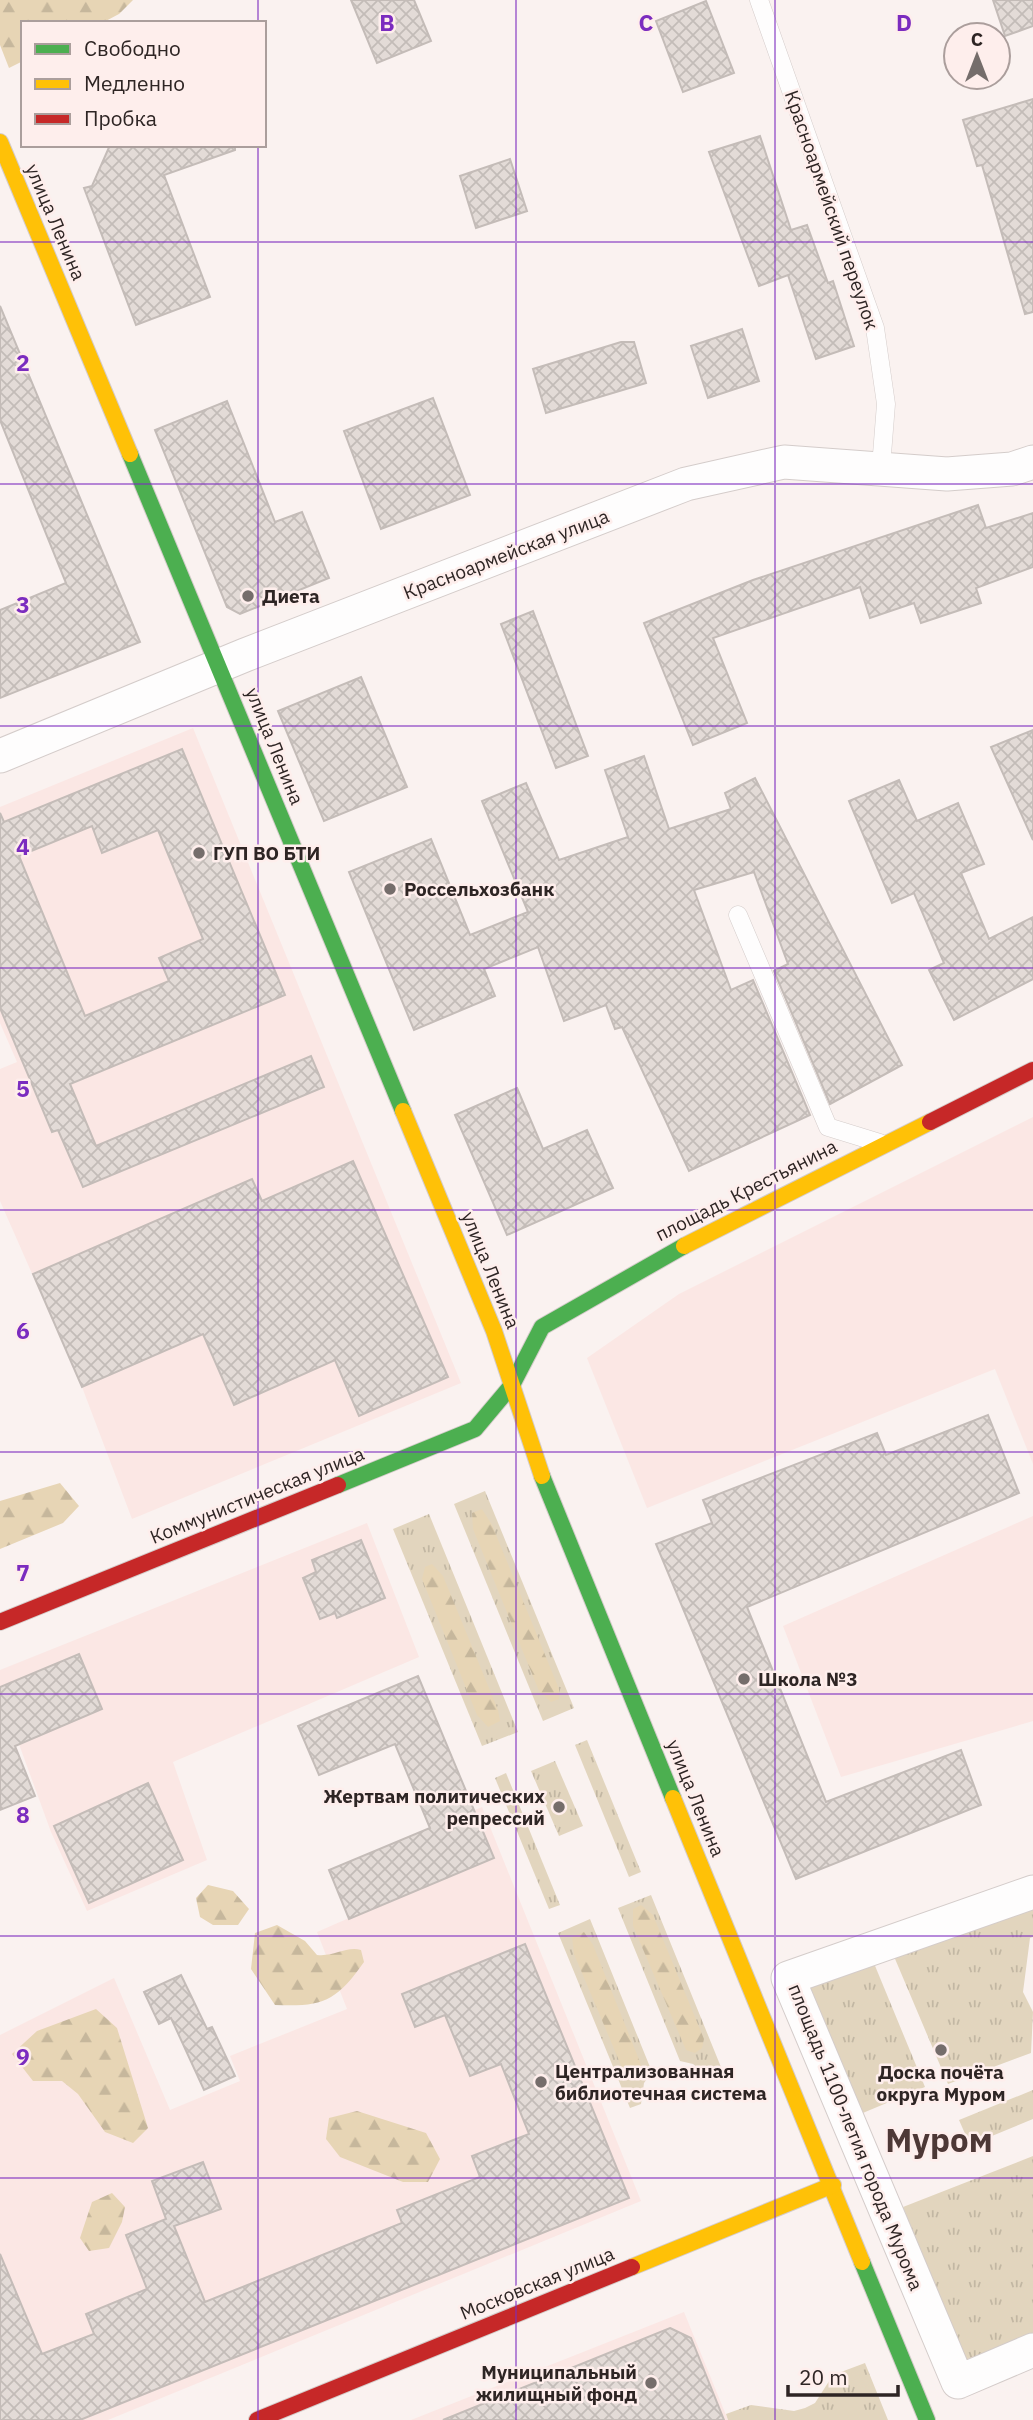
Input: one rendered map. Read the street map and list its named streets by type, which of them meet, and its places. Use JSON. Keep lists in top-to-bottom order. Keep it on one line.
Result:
{"streets":{"street":["улица Ленина","Красноармейская улица","площадь Крестьянина","Коммунистическая улица","площадь 1100-летия города Мурома","Московская улица"],"lane":["Красноармейский переулок"]},"crossings":[["Красноармейский переулок","Красноармейская улица"],["улица Ленина","Красноармейская улица"],["улица Ленина","площадь Крестьянина"],["улица Ленина","Коммунистическая улица"],["улица Ленина","Московская улица"],["площадь Крестьянина","Коммунистическая улица"]],"districts":["Муром"],"places":["Диета","ГУП ВО БТИ","Россельхозбанк","Школа №3","Жертвам политических репрессий","Доска почёта округа Муром","Централизованная библиотечная система","Муниципальный жилищный фонд"],"legend":["Свободно","Медленно","Пробка"],"scale_bar":"20 m","north":"top","grid":{"columns":["B","C","D"],"rows":["2","3","4","5","6","7","8","9"]}}
